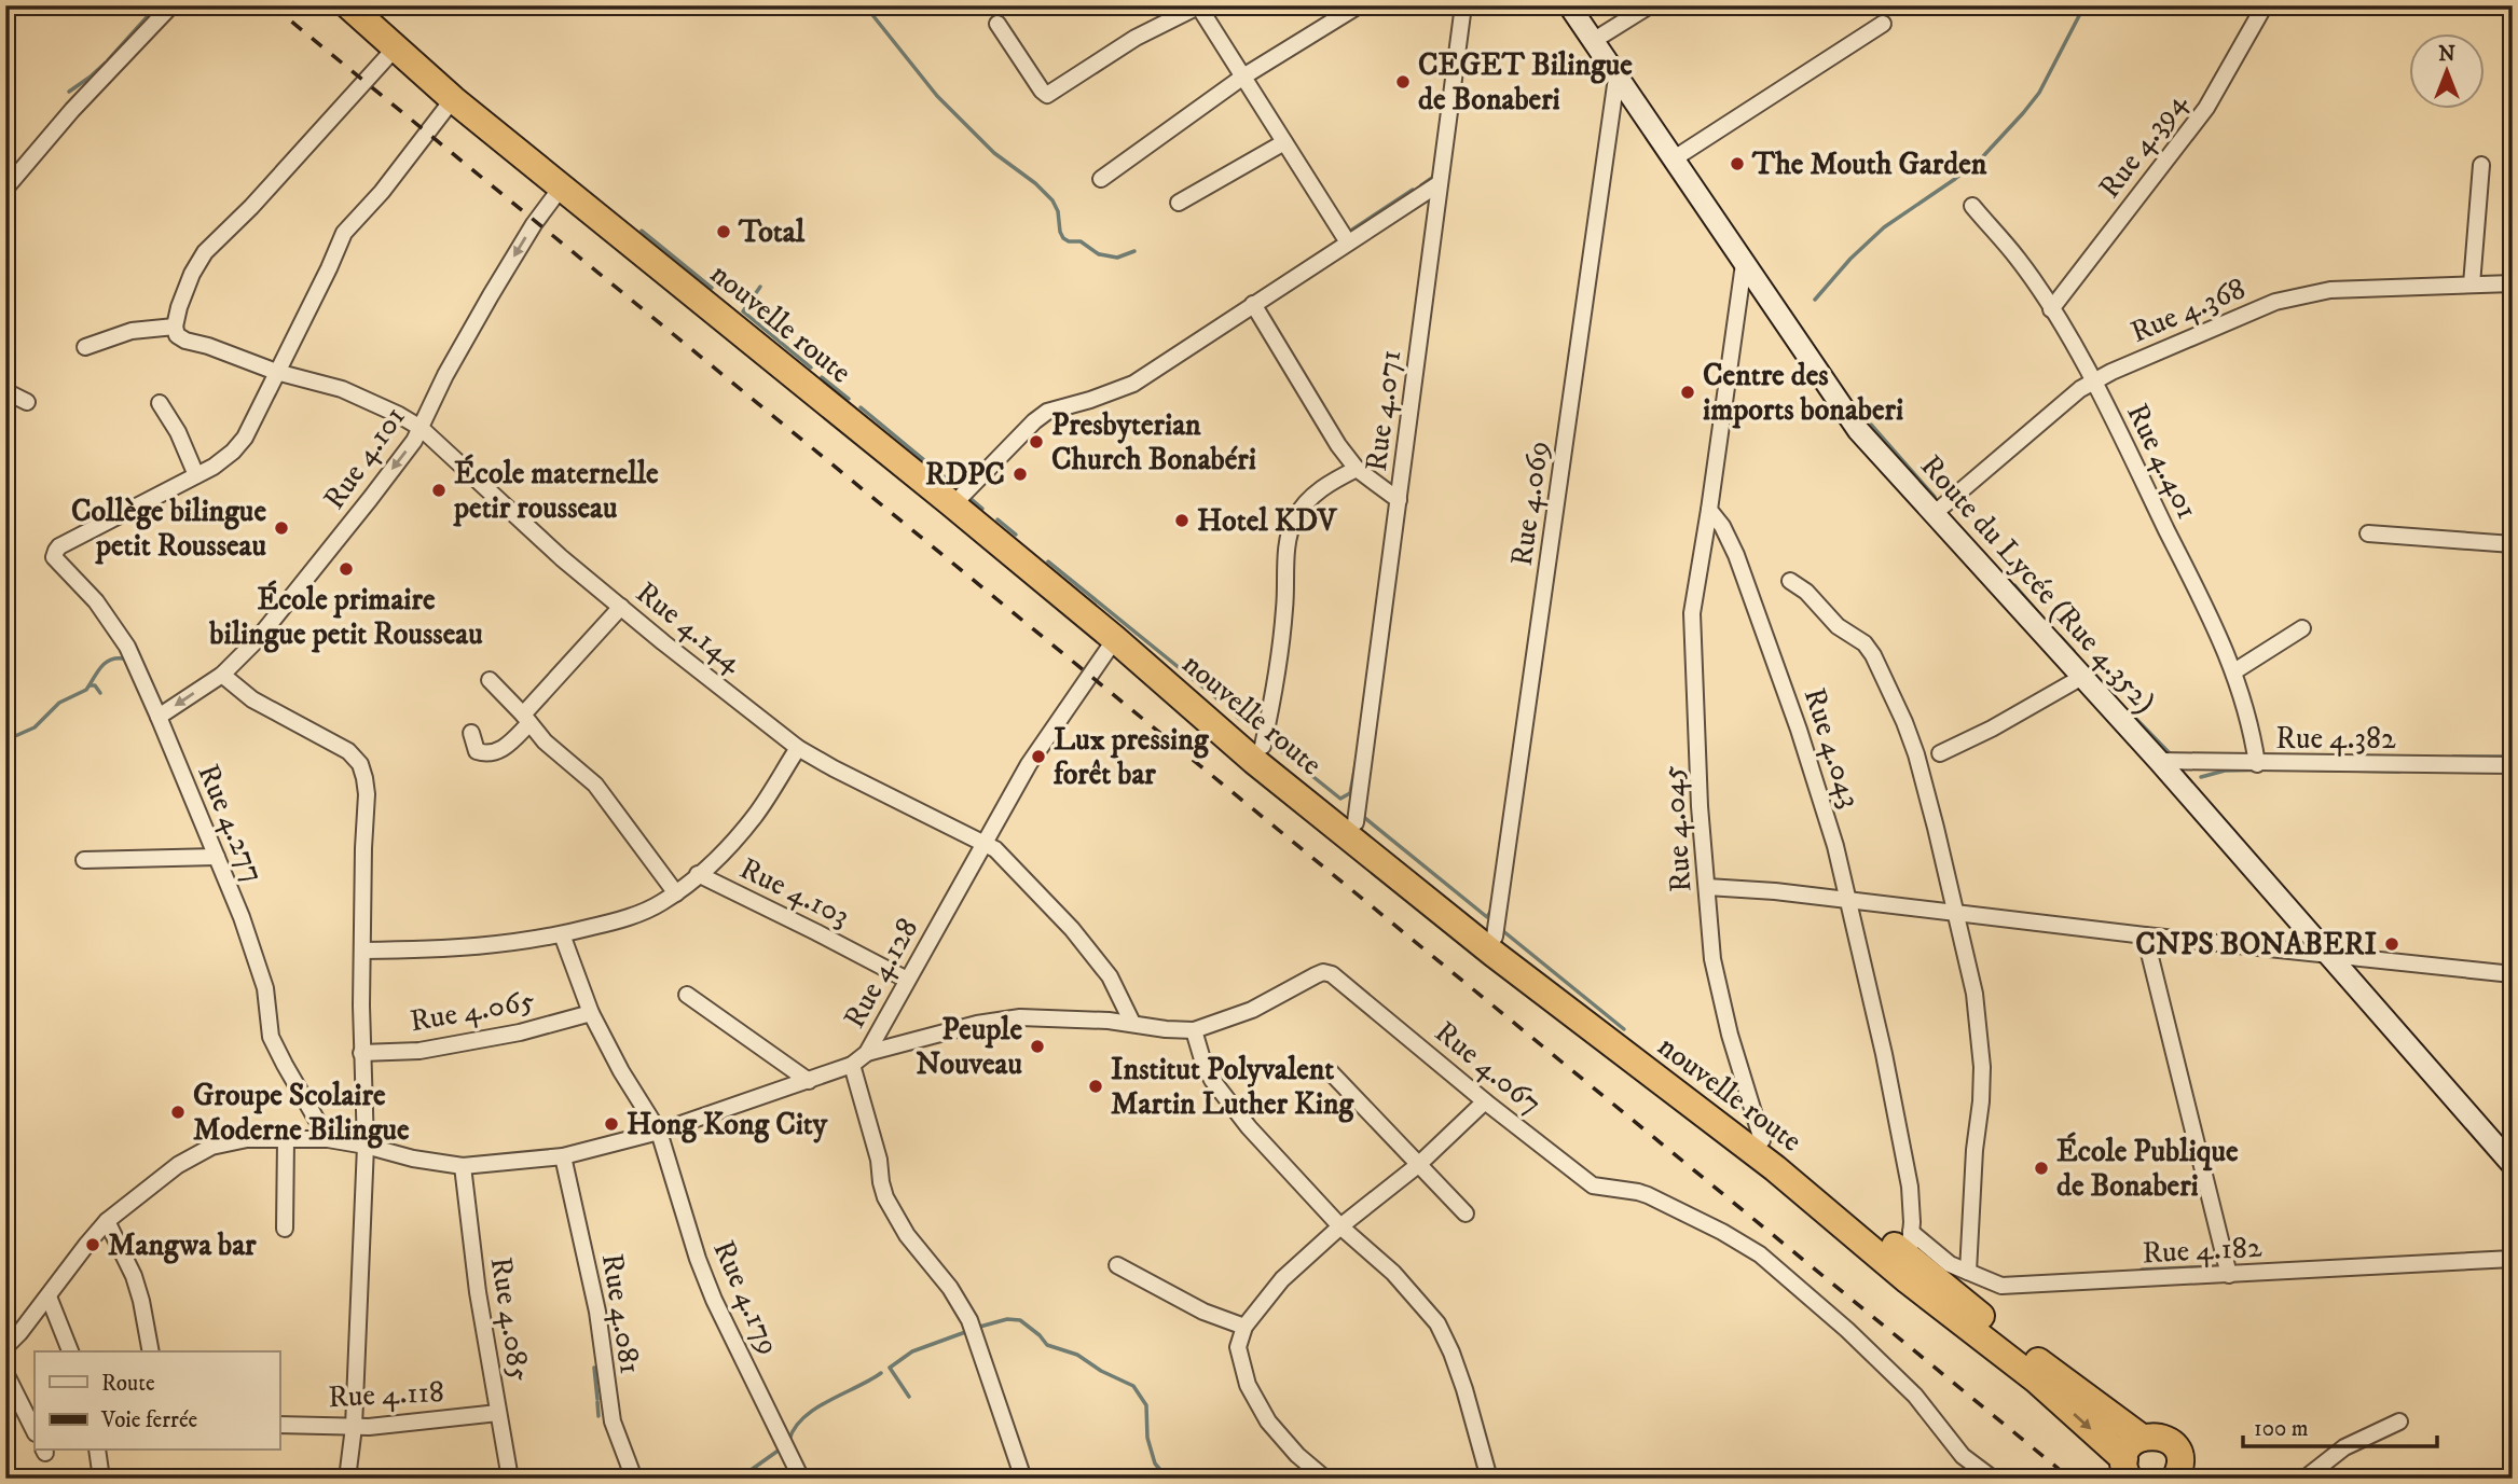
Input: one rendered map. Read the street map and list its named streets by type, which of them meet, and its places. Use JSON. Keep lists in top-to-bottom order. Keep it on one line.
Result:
{"streets":{"highway":["nouvelle route"],"main road":["Route du Lycée (Rue 4.352)"],"street":["Rue 4.394","Rue 4.368","Rue 4.071","Rue 4.101","Rue 4.401","Rue 4.069","Rue 4.144","Rue 4.382","Rue 4.043","Rue 4.277","Rue 4.045","Rue 4.103","Rue 4.128","Rue 4.065","Rue 4.067","Rue 4.182","Rue 4.179","Rue 4.081","Rue 4.085","Rue 4.118"]},"crossings":[["Rue 4.394","Rue 4.401"],["Rue 4.368","Rue 4.401"],["Rue 4.368","Route du Lycée (Rue 4.352)"],["nouvelle route","Rue 4.071"],["nouvelle route","Rue 4.101"],["nouvelle route","Rue 4.069"],["nouvelle route","Rue 4.043"],["nouvelle route","Rue 4.045"],["nouvelle route","Rue 4.128"],["nouvelle route","Rue 4.182"],["Rue 4.101","Rue 4.144"],["Rue 4.101","Rue 4.277"],["Rue 4.401","Rue 4.382"],["Rue 4.069","Route du Lycée (Rue 4.352)"],["Route du Lycée (Rue 4.352)","Rue 4.382"],["Rue 4.144","Rue 4.128"],["Rue 4.144","Rue 4.067"],["Rue 4.043","Rue 4.045"],["Rue 4.043","Rue 4.182"],["Rue 4.277","Rue 4.128"],["Rue 4.103","Rue 4.128"],["Rue 4.128","Rue 4.067"],["Rue 4.128","Rue 4.179"],["Rue 4.128","Rue 4.081"],["Rue 4.128","Rue 4.085"],["Rue 4.065","Rue 4.179"],["Rue 4.085","Rue 4.118"]],"one_way":["Rue 4.101"],"places":["CEGET Bilingue de Bonaberi","The Mouth Garden","Total","Centre des imports bonaberi","Presbyterian Church Bonabéri","RDPC","École maternelle petir rousseau","Hotel KDV","Collège bilingue petit Rousseau","École primaire bilingue petit Rousseau","Lux pressing forêt bar","CNPS BONABERI","Peuple Nouveau","Institut Polyvalent Martin Luther King","Groupe Scolaire Moderne Bilingue","Hong Kong City","École Publique de Bonaberi","Mangwa bar"],"legend":["Route","Voie ferrée"],"scale_bar":"100 m","north":"top"}
